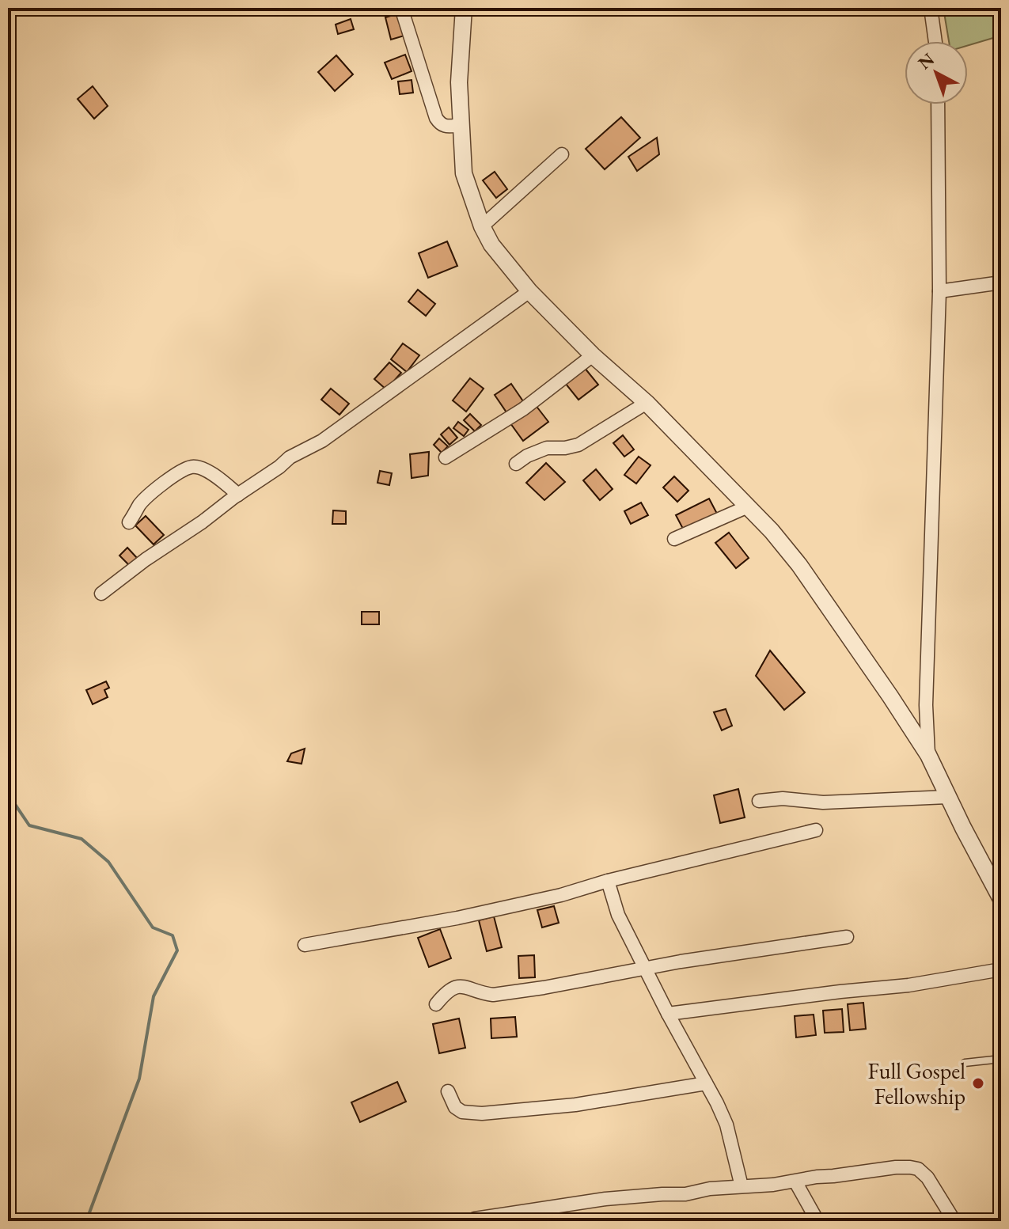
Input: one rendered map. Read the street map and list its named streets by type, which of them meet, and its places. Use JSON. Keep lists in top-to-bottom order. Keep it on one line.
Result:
{"places":["Full Gospel Fellowship"],"north":"top left"}
